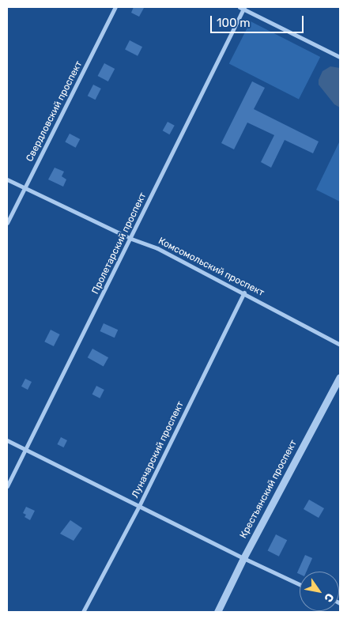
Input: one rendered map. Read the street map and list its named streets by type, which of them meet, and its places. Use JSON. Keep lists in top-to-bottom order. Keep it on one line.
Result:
{"streets":{"street":["Свердловский проспект","Пролетарский проспект","Комсомольский проспект","Луначарский проспект","Крестьянский проспект"]},"crossings":[["Свердловский проспект","Комсомольский проспект"],["Пролетарский проспект","Комсомольский проспект"],["Комсомольский проспект","Луначарский проспект"]],"scale_bar":"100 m","north":"bottom right"}
